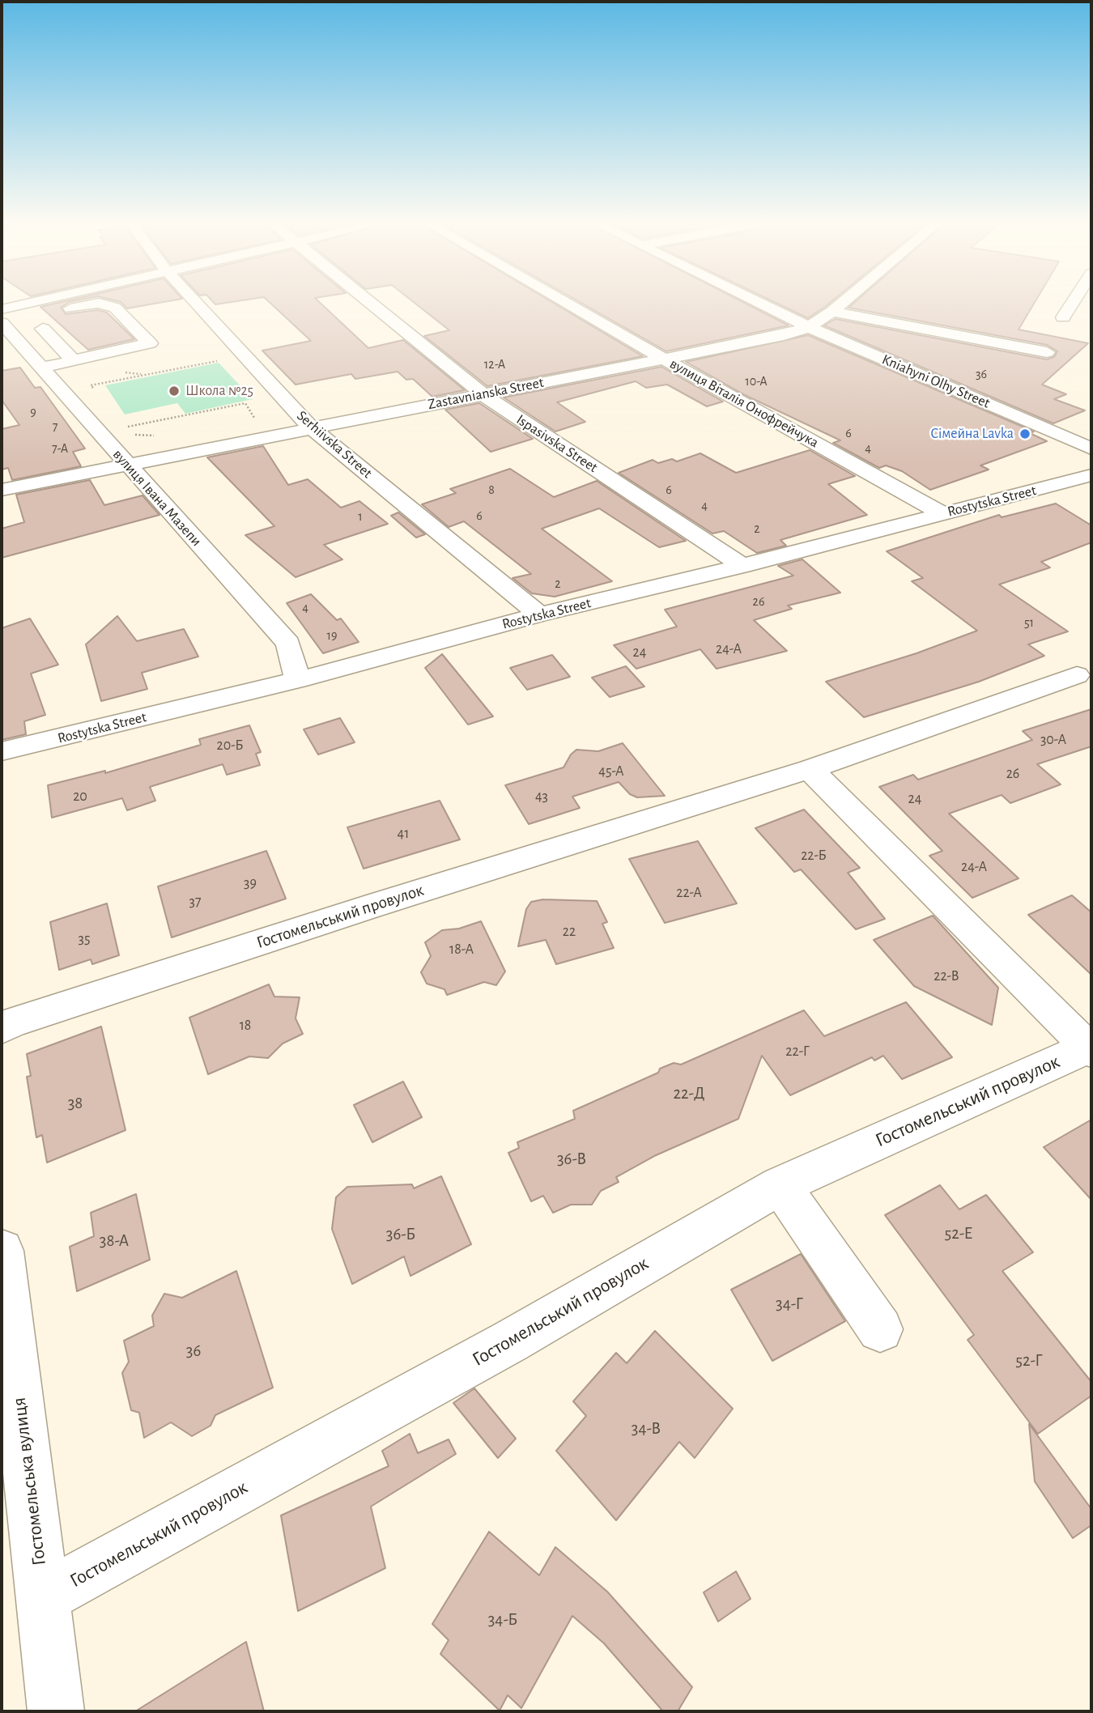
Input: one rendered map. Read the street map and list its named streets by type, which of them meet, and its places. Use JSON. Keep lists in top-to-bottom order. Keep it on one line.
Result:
{"streets":{"street":["Kniahyni Olhy Street","Zastavnianska Street","вулиця Віталія Онофрейчука","Ispasivska Street","Serhiivska Street","вулиця Івана Мазепи","Rostytska Street","Гостомельський провулок","Гостомельська вулиця"]},"crossings":[["Kniahyni Olhy Street","Zastavnianska Street"],["Zastavnianska Street","вулиця Віталія Онофрейчука"],["Zastavnianska Street","Ispasivska Street"],["Zastavnianska Street","Serhiivska Street"],["Zastavnianska Street","вулиця Івана Мазепи"],["вулиця Віталія Онофрейчука","Rostytska Street"],["Ispasivska Street","Rostytska Street"],["Serhiivska Street","Rostytska Street"],["вулиця Івана Мазепи","Rostytska Street"],["Гостомельський провулок","Гостомельська вулиця"]],"places":["Школа №25","Сімейна Lavka"],"house_numbers":["12-А","36","10-А","9","7","6","4","7-А","8","6","4","6","1","2","2","26","4","51","19","24-А","24","30-А","20-Б","45-А","26","20","43","24","41","22-Б","24-А","39","22-А","37","22","35","18-А","22-В","18","22-Г","22-Д","38","36-В","52-Е","36-Б","38-А","34-Г","36","52-Г","34-В","34-Б"]}
